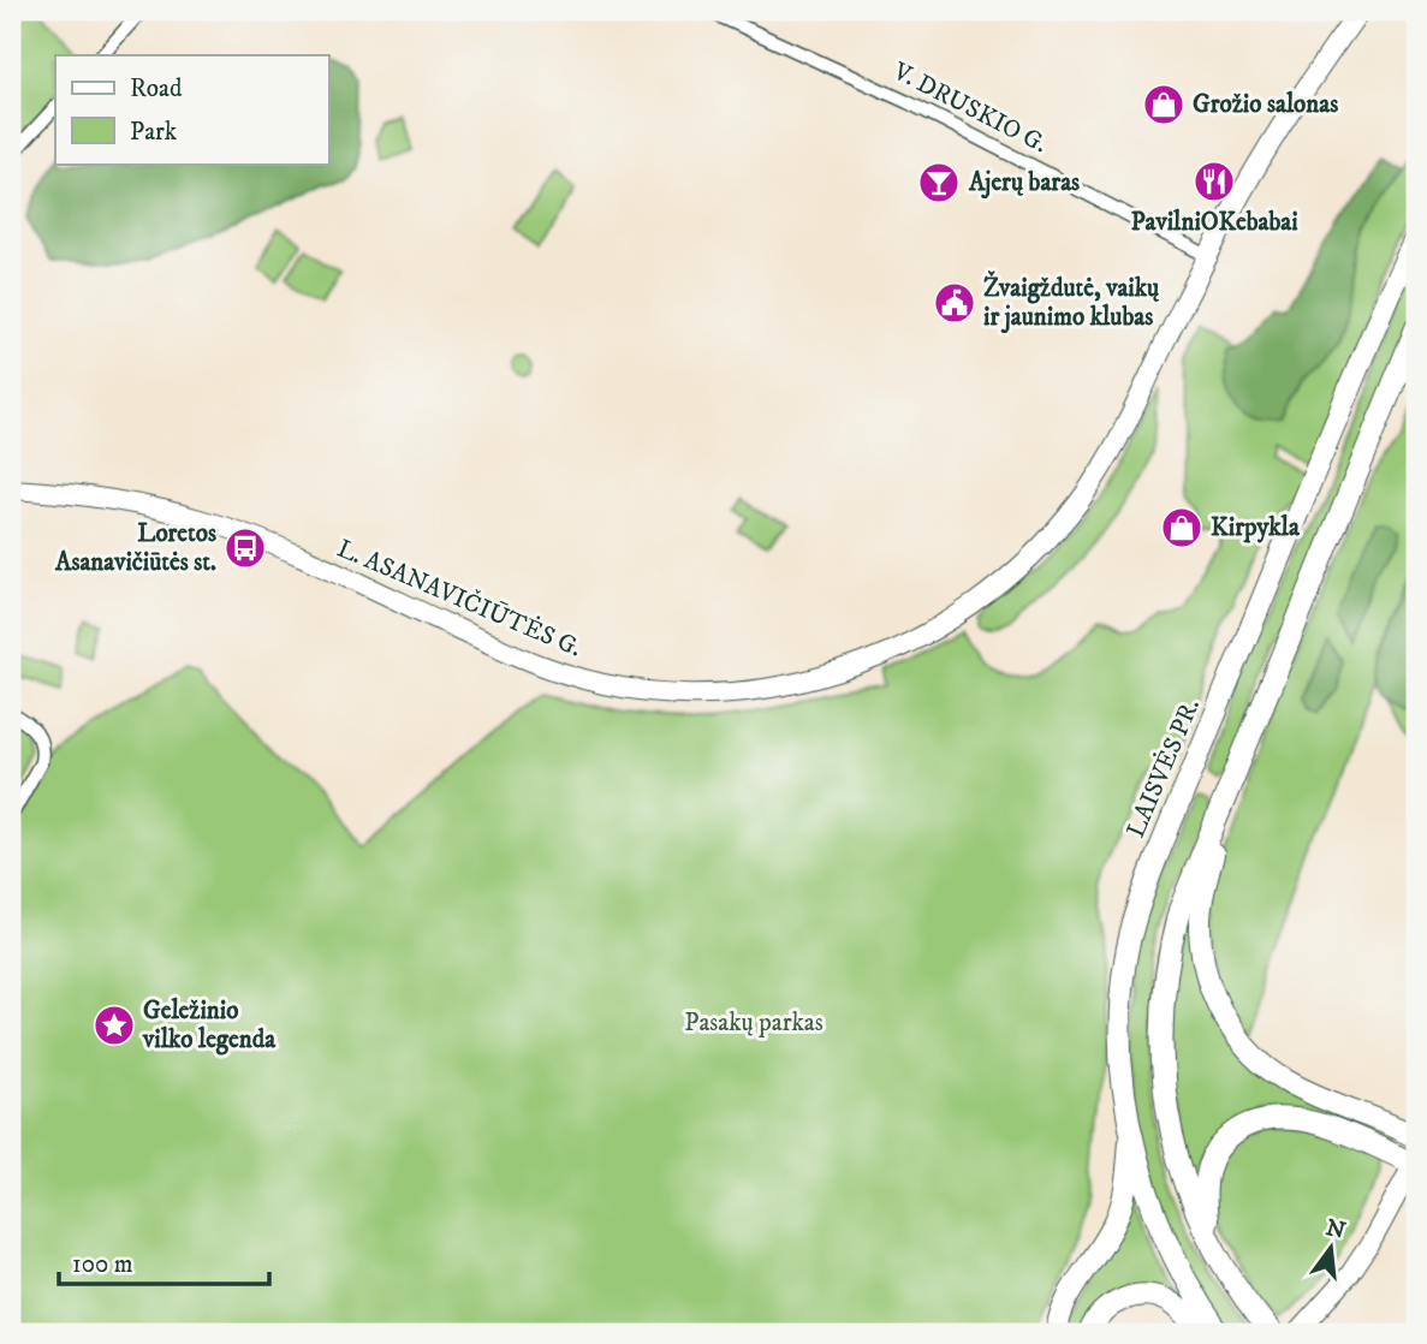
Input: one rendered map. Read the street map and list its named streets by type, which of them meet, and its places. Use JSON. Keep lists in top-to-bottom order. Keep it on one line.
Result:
{"streets":{"main road":["L. ASANAVIČIŪTĖS G.","LAISVĖS PR."],"street":["V. DRUSKIO G."]},"crossings":[["V. DRUSKIO G.","L. ASANAVIČIŪTĖS G."]],"parks":["Pasakų parkas"],"places":{"shop":["Grožio salonas","Kirpykla"],"restaurant":["PavilniOKebabai"],"bar":["Ajerų baras"],"public building":["Žvaigždutė, vaikų ir jaunimo klubas"],"bus stop":["Loretos Asanavičiūtės st."],"place":["Geležinio vilko legenda"]},"legend":["Road","Park"],"scale_bar":"100 m","north":"top"}
